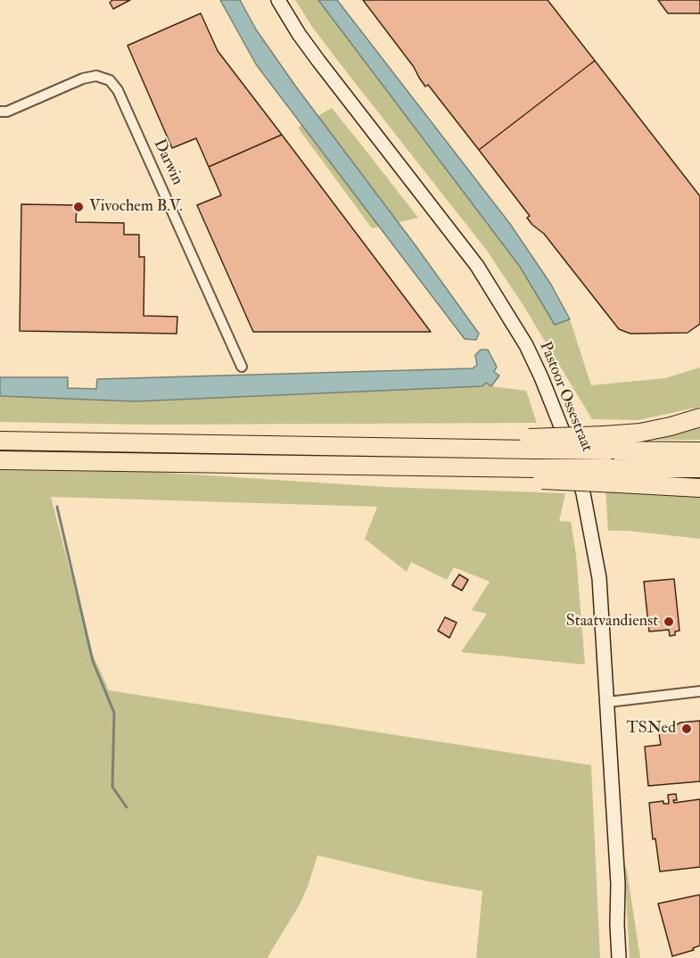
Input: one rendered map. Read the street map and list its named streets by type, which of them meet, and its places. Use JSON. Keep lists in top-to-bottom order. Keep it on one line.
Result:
{"streets":{"main road":["Pastoor Ossestraat"],"street":["Darwin"]},"places":["Vivochem B.V.","Staatvandienst","TSNed"]}
